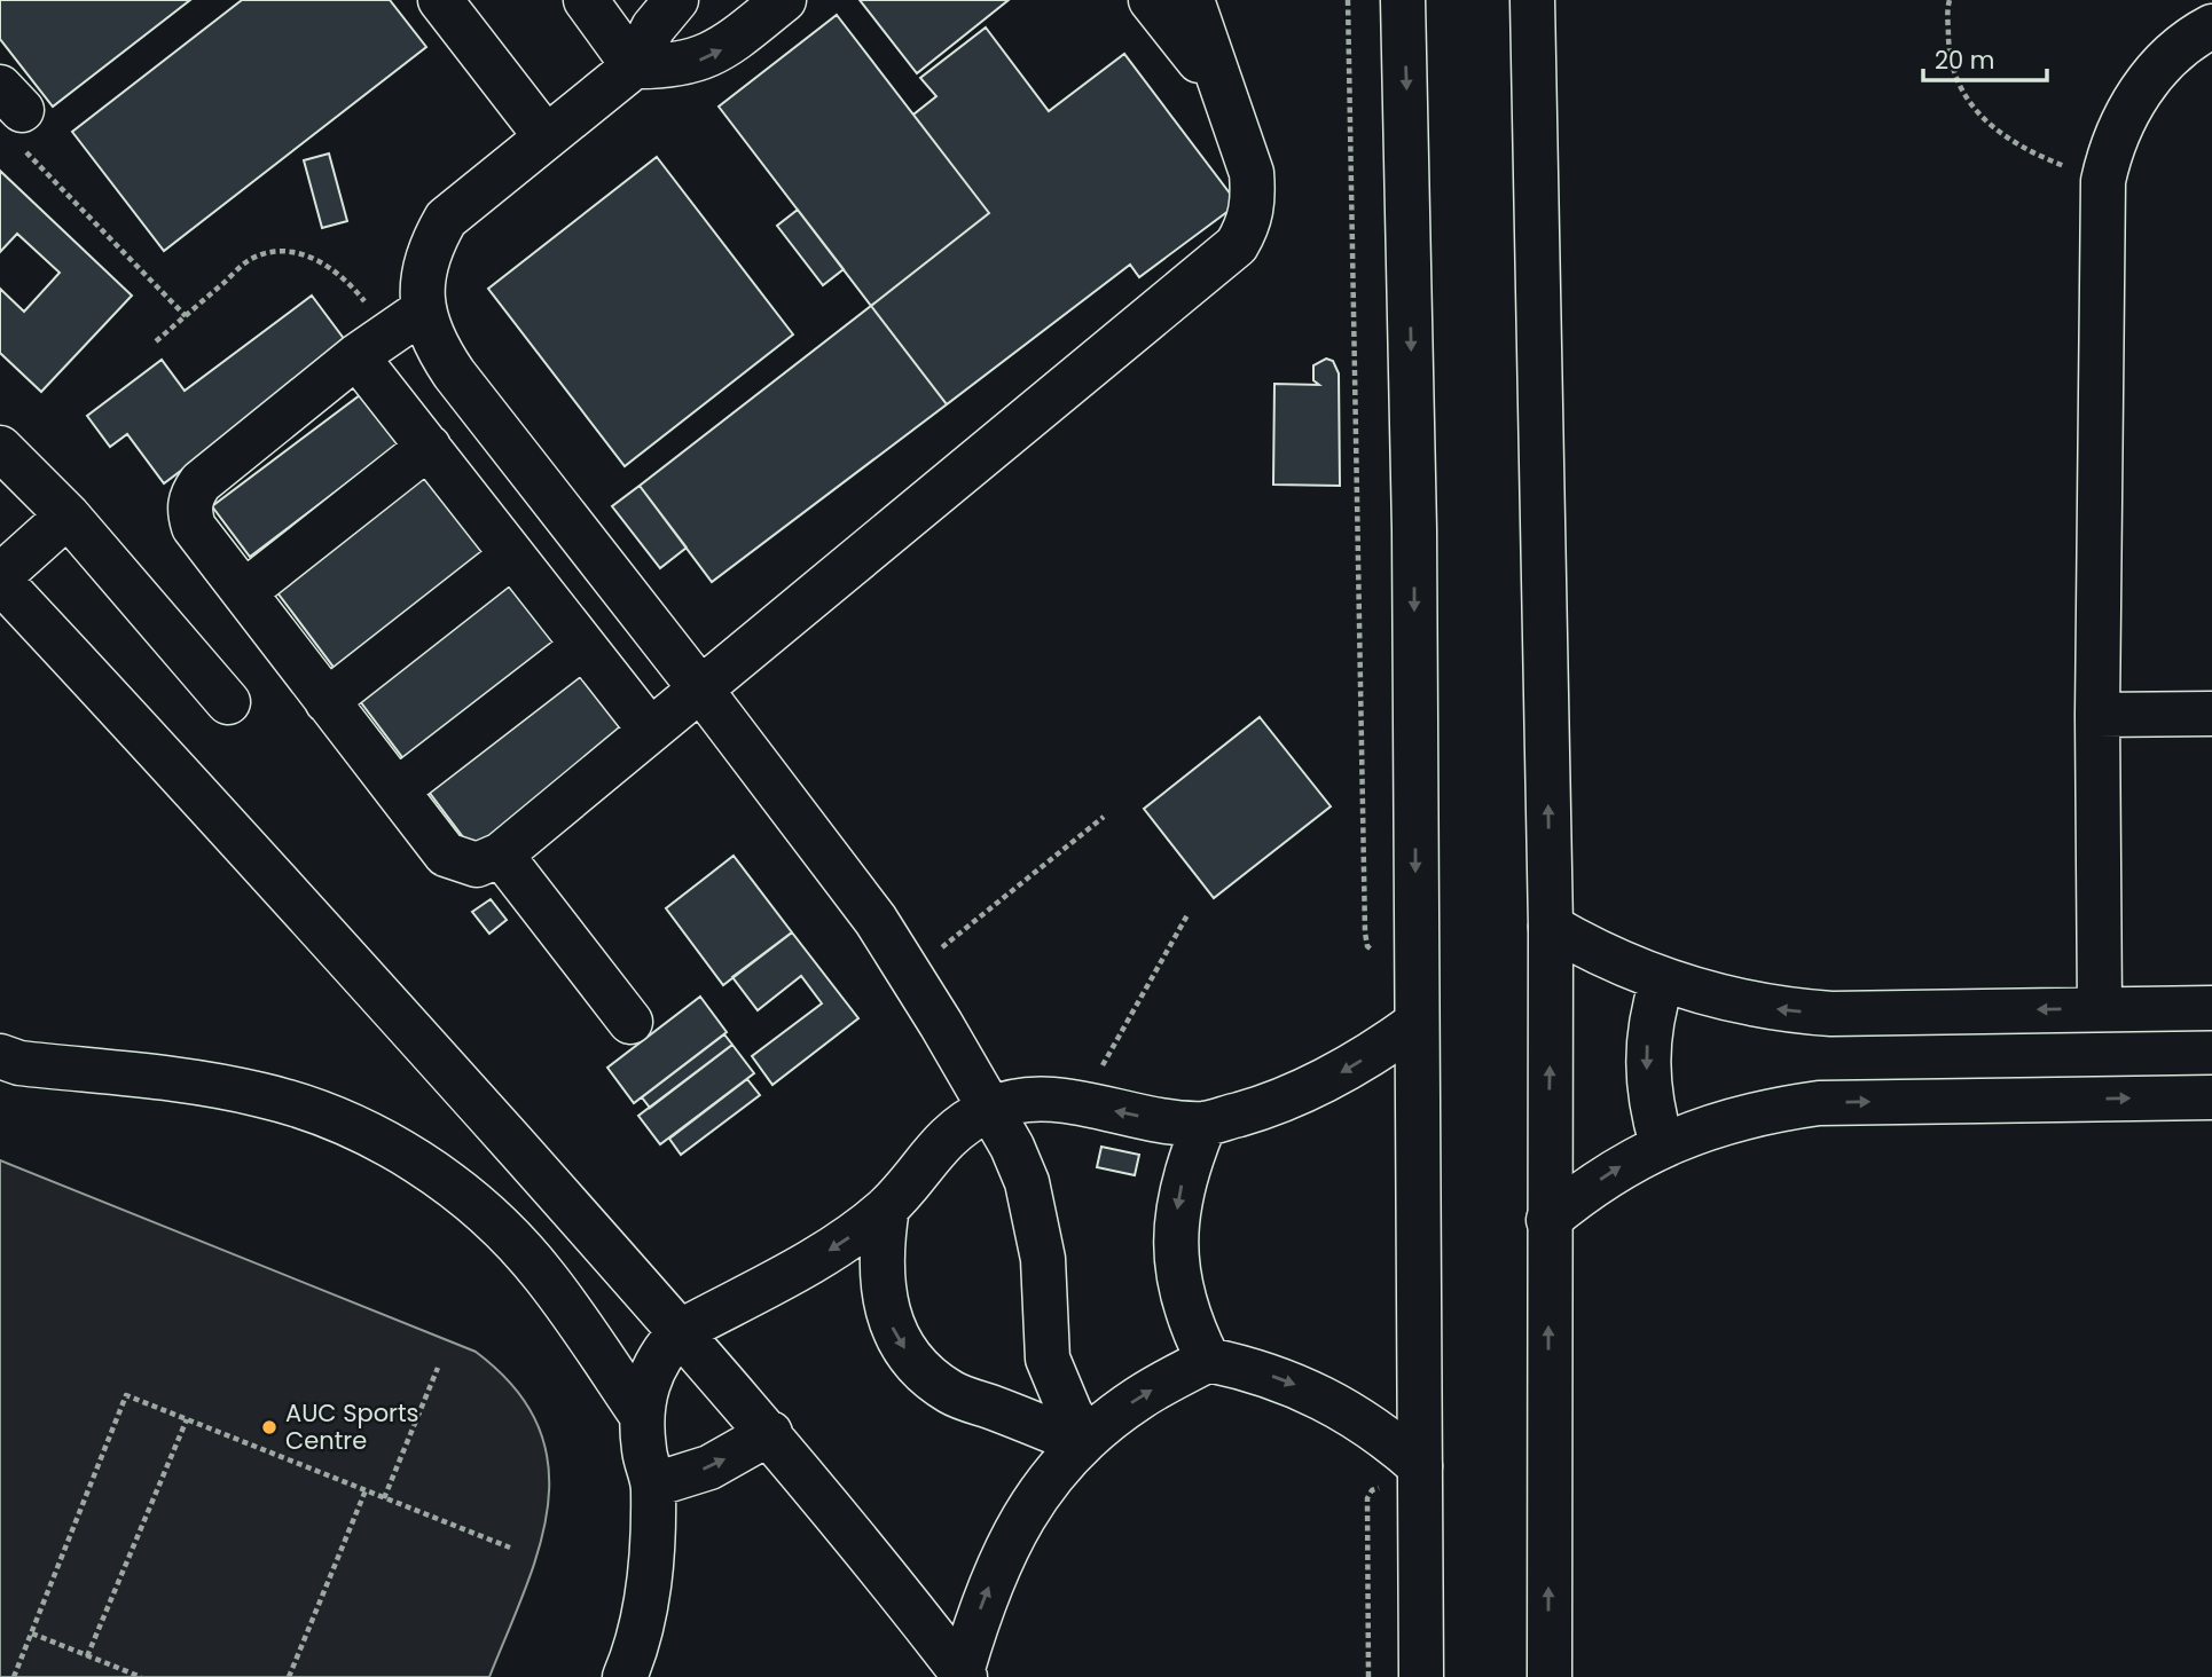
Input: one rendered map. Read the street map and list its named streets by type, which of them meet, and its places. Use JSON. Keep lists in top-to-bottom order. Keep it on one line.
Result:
{"places":["AUC Sports Centre"],"scale_bar":"20 m"}
